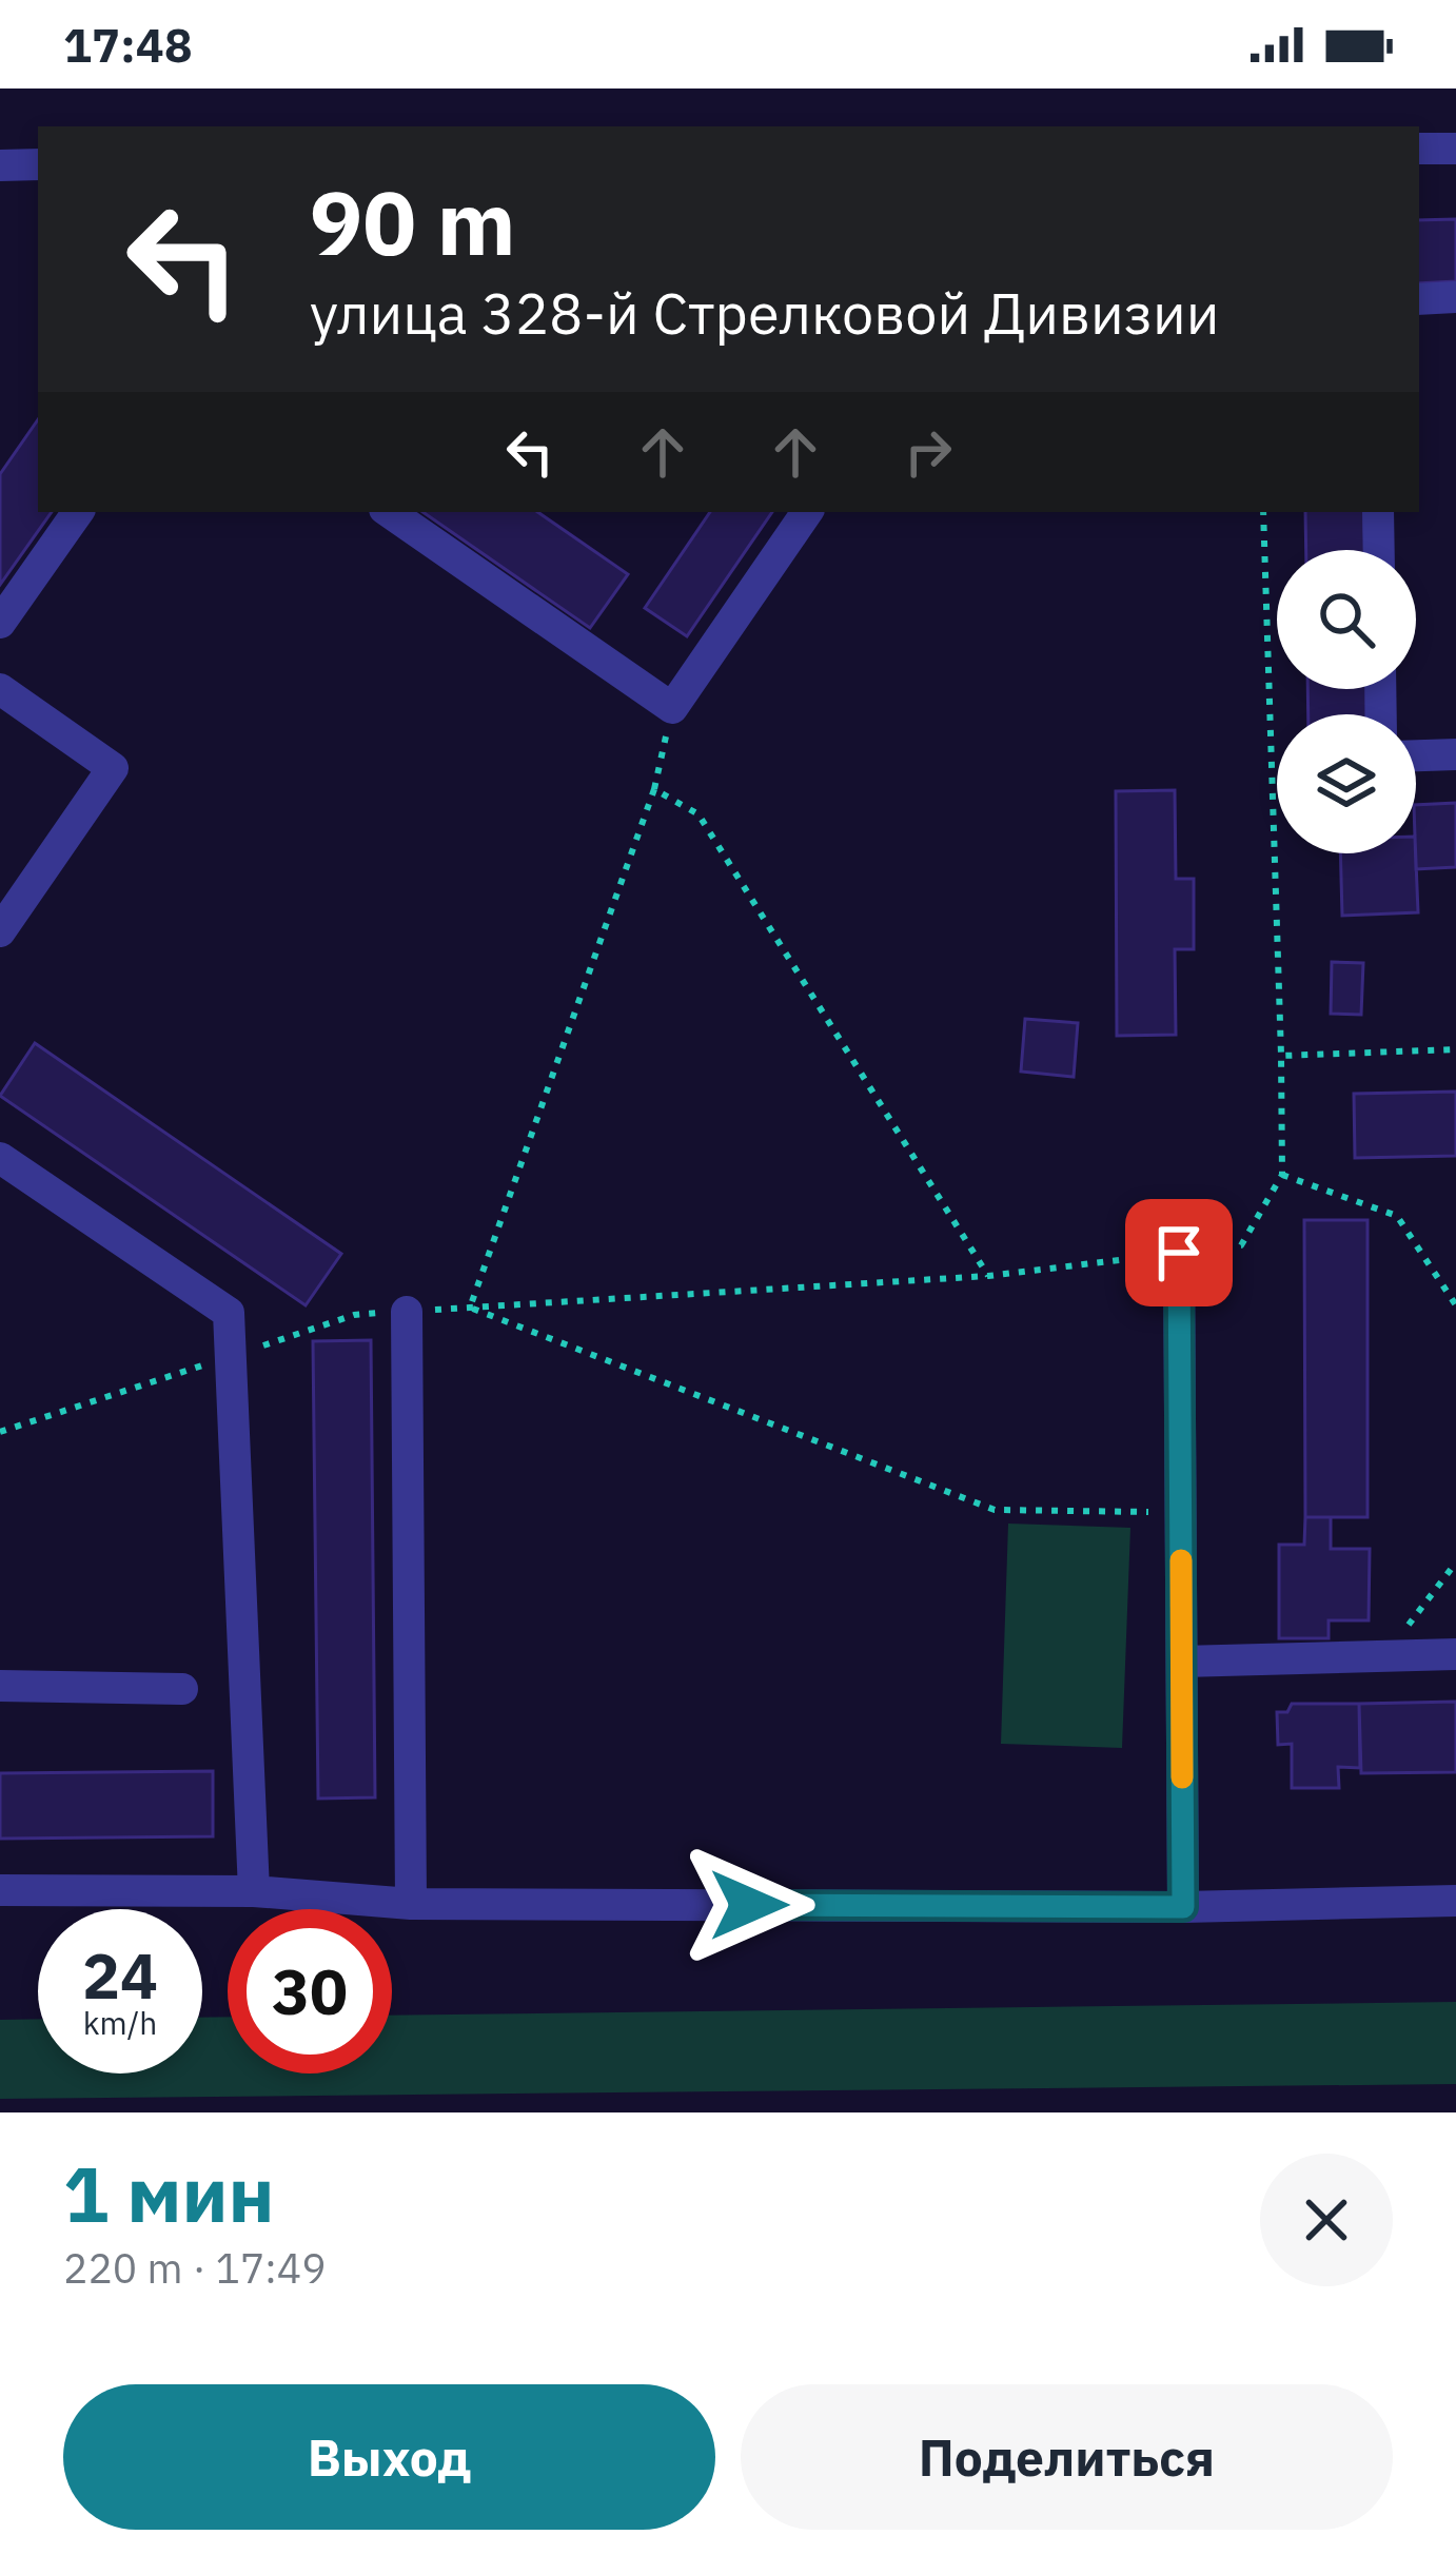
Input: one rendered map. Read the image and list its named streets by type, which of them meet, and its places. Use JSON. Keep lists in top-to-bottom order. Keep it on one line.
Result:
{"page":{"status":"17:48","turn":["90 m","улица 328-й Стрелковой Дивизии"],"speed":"24 km/h","limit":"30","heading":["1 мин","220 m · 17:49"],"buttons":["Выход","Поделиться"]}}
